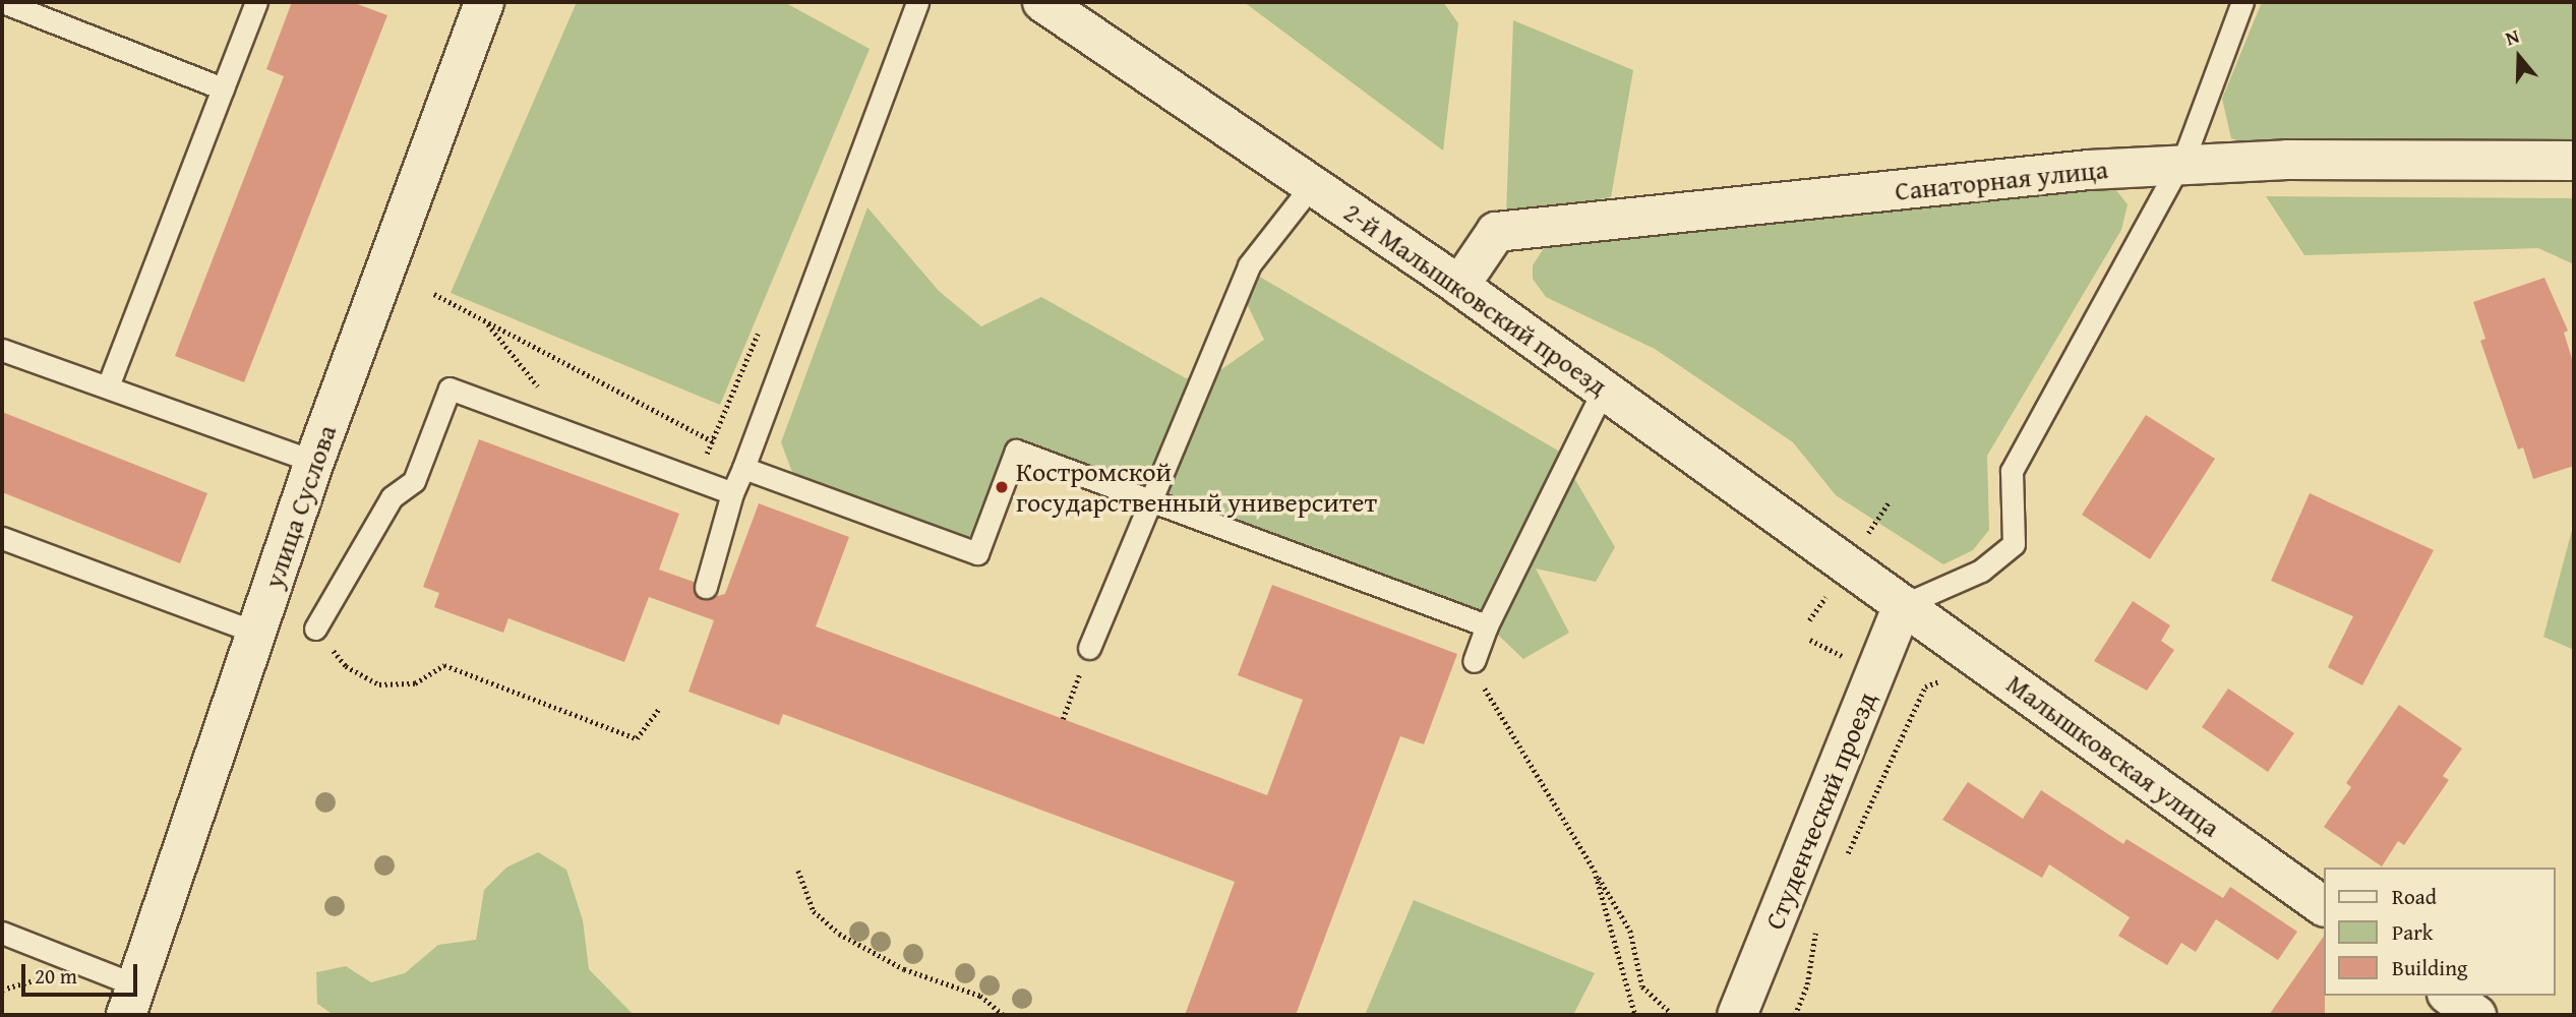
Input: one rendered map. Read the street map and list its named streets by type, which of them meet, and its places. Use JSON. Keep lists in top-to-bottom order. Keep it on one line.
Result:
{"streets":{"street":["Санаторная улица","2-й Малышковский проезд","улица Суслова","Малышковская улица","Студенческий проезд"]},"crossings":[["Санаторная улица","2-й Малышковский проезд"],["2-й Малышковский проезд","Малышковская улица"],["2-й Малышковский проезд","Студенческий проезд"],["Малышковская улица","Студенческий проезд"]],"places":["Костромской государственный университет"],"legend":["Road","Park","Building"],"scale_bar":"20 m","north":"top"}
